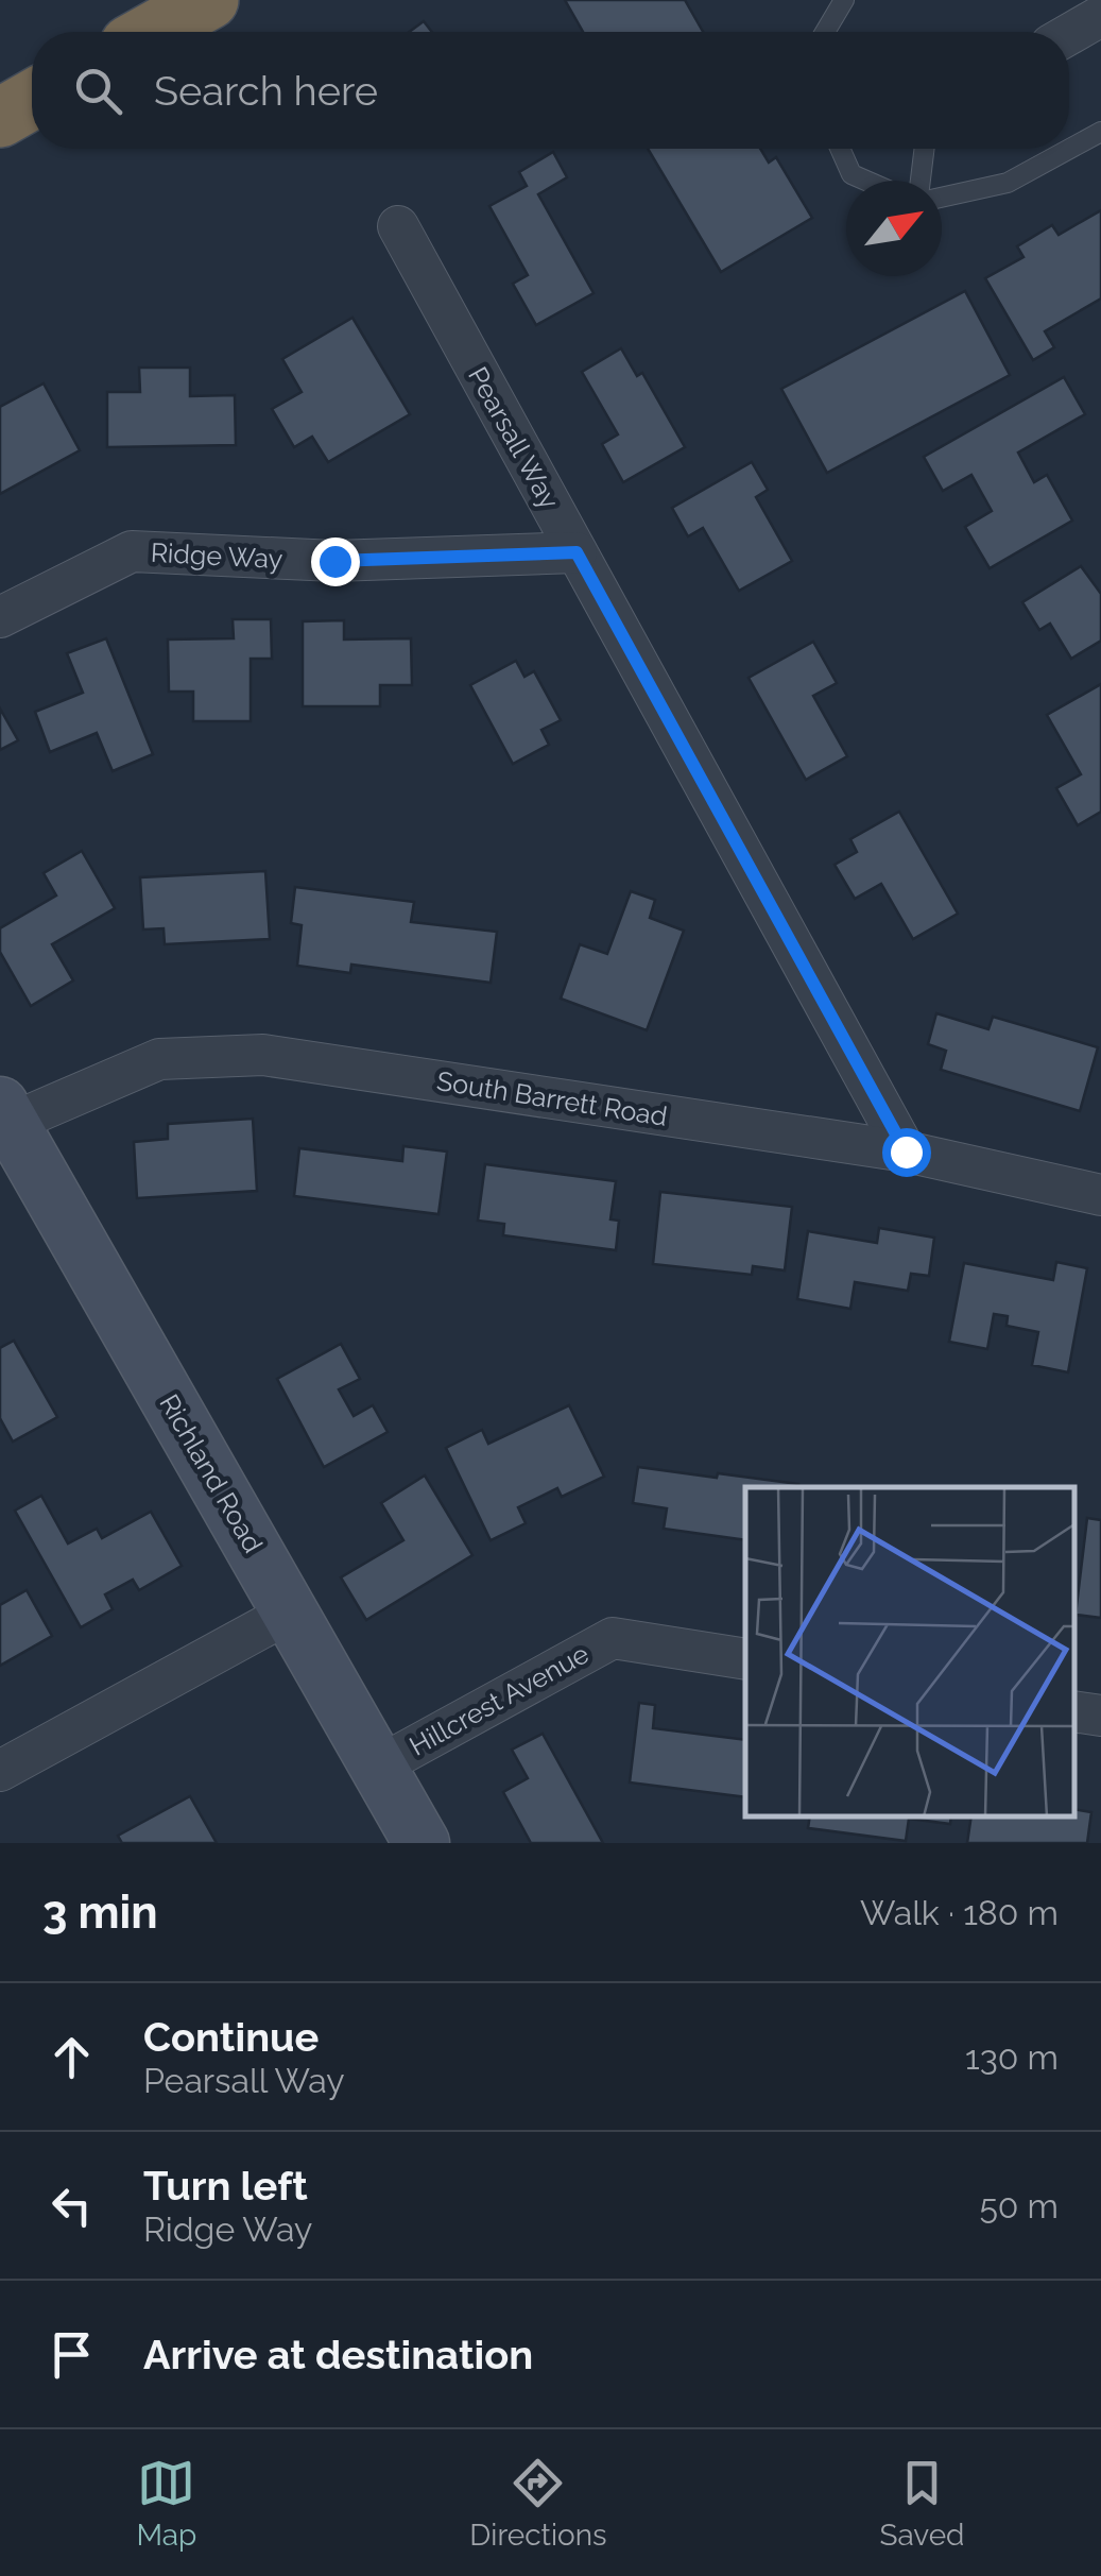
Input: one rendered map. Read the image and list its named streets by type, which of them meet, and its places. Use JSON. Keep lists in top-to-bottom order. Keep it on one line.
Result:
{"streets":{"street":["Pearsall Way","Ridge Way","South Barrett Road","Richland Road","Hillcrest Avenue"]},"crossings":[["Pearsall Way","Ridge Way"],["Pearsall Way","South Barrett Road"],["South Barrett Road","Richland Road"],["Richland Road","Hillcrest Avenue"]],"north":"top right","page":{"search":"Search here","heading":["3 min","Walk · 180 m"],"list":[["Continue","Pearsall Way","130 m"],["Turn left","Ridge Way","50 m"],"Arrive at destination"],"nav":["Map","Directions","Saved"]}}
